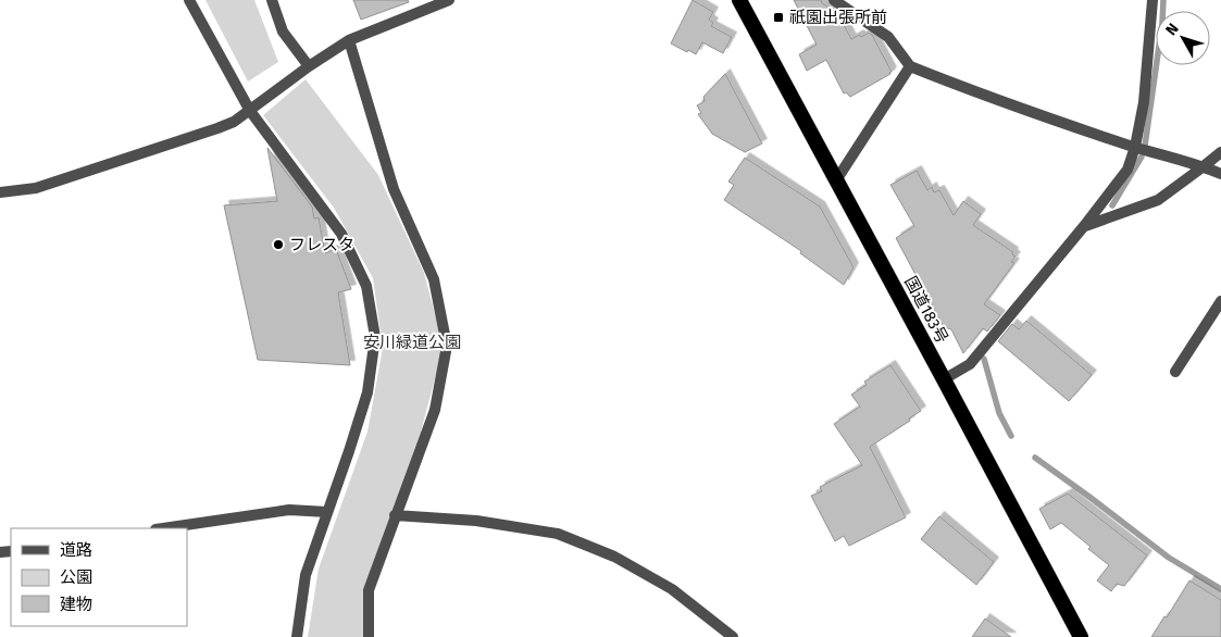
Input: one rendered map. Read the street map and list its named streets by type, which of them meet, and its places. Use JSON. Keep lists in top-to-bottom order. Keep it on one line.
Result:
{"streets":{"highway":["国道183号"]},"parks":["安川緑道公園"],"places":{"transit":["祇園出張所前"],"other":["フレスタ"]},"legend":["道路","公園","建物"],"north":"top left"}
